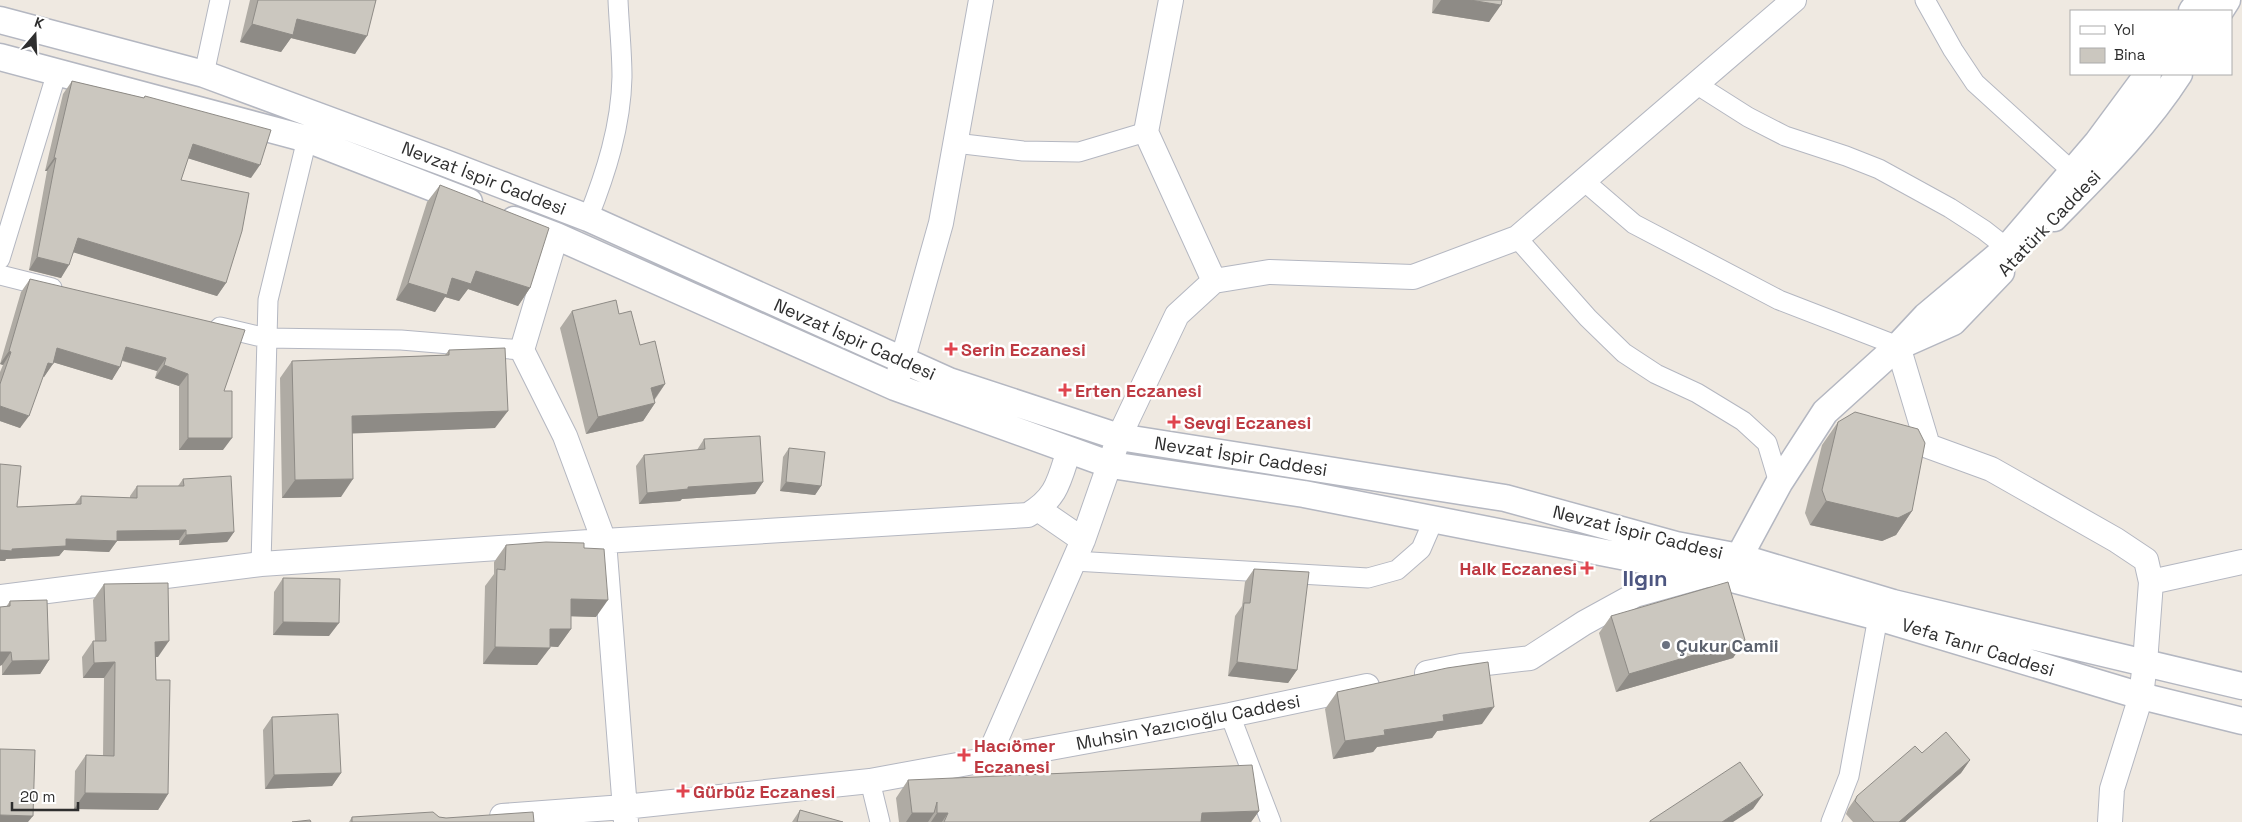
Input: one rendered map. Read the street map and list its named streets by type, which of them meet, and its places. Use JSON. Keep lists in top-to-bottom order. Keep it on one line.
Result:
{"streets":{"main road":["Nevzat İspir Caddesi","Atatürk Caddesi","Vefa Tanır Caddesi"],"street":["Muhsin Yazıcıoğlu Caddesi"]},"crossings":[["Nevzat İspir Caddesi","Atatürk Caddesi"],["Nevzat İspir Caddesi","Vefa Tanır Caddesi"],["Nevzat İspir Caddesi","Muhsin Yazıcıoğlu Caddesi"],["Atatürk Caddesi","Vefa Tanır Caddesi"],["Atatürk Caddesi","Muhsin Yazıcıoğlu Caddesi"],["Vefa Tanır Caddesi","Muhsin Yazıcıoğlu Caddesi"]],"districts":["Ilgın"],"places":{"health":["Serin Eczanesi","Erten Eczanesi","Sevgi Eczanesi","Halk Eczanesi","Hacıömer Eczanesi","Gürbüz Eczanesi"],"other":["Çukur Camii"]},"legend":["Yol","Bina"],"scale_bar":"20 m","north":"top"}
